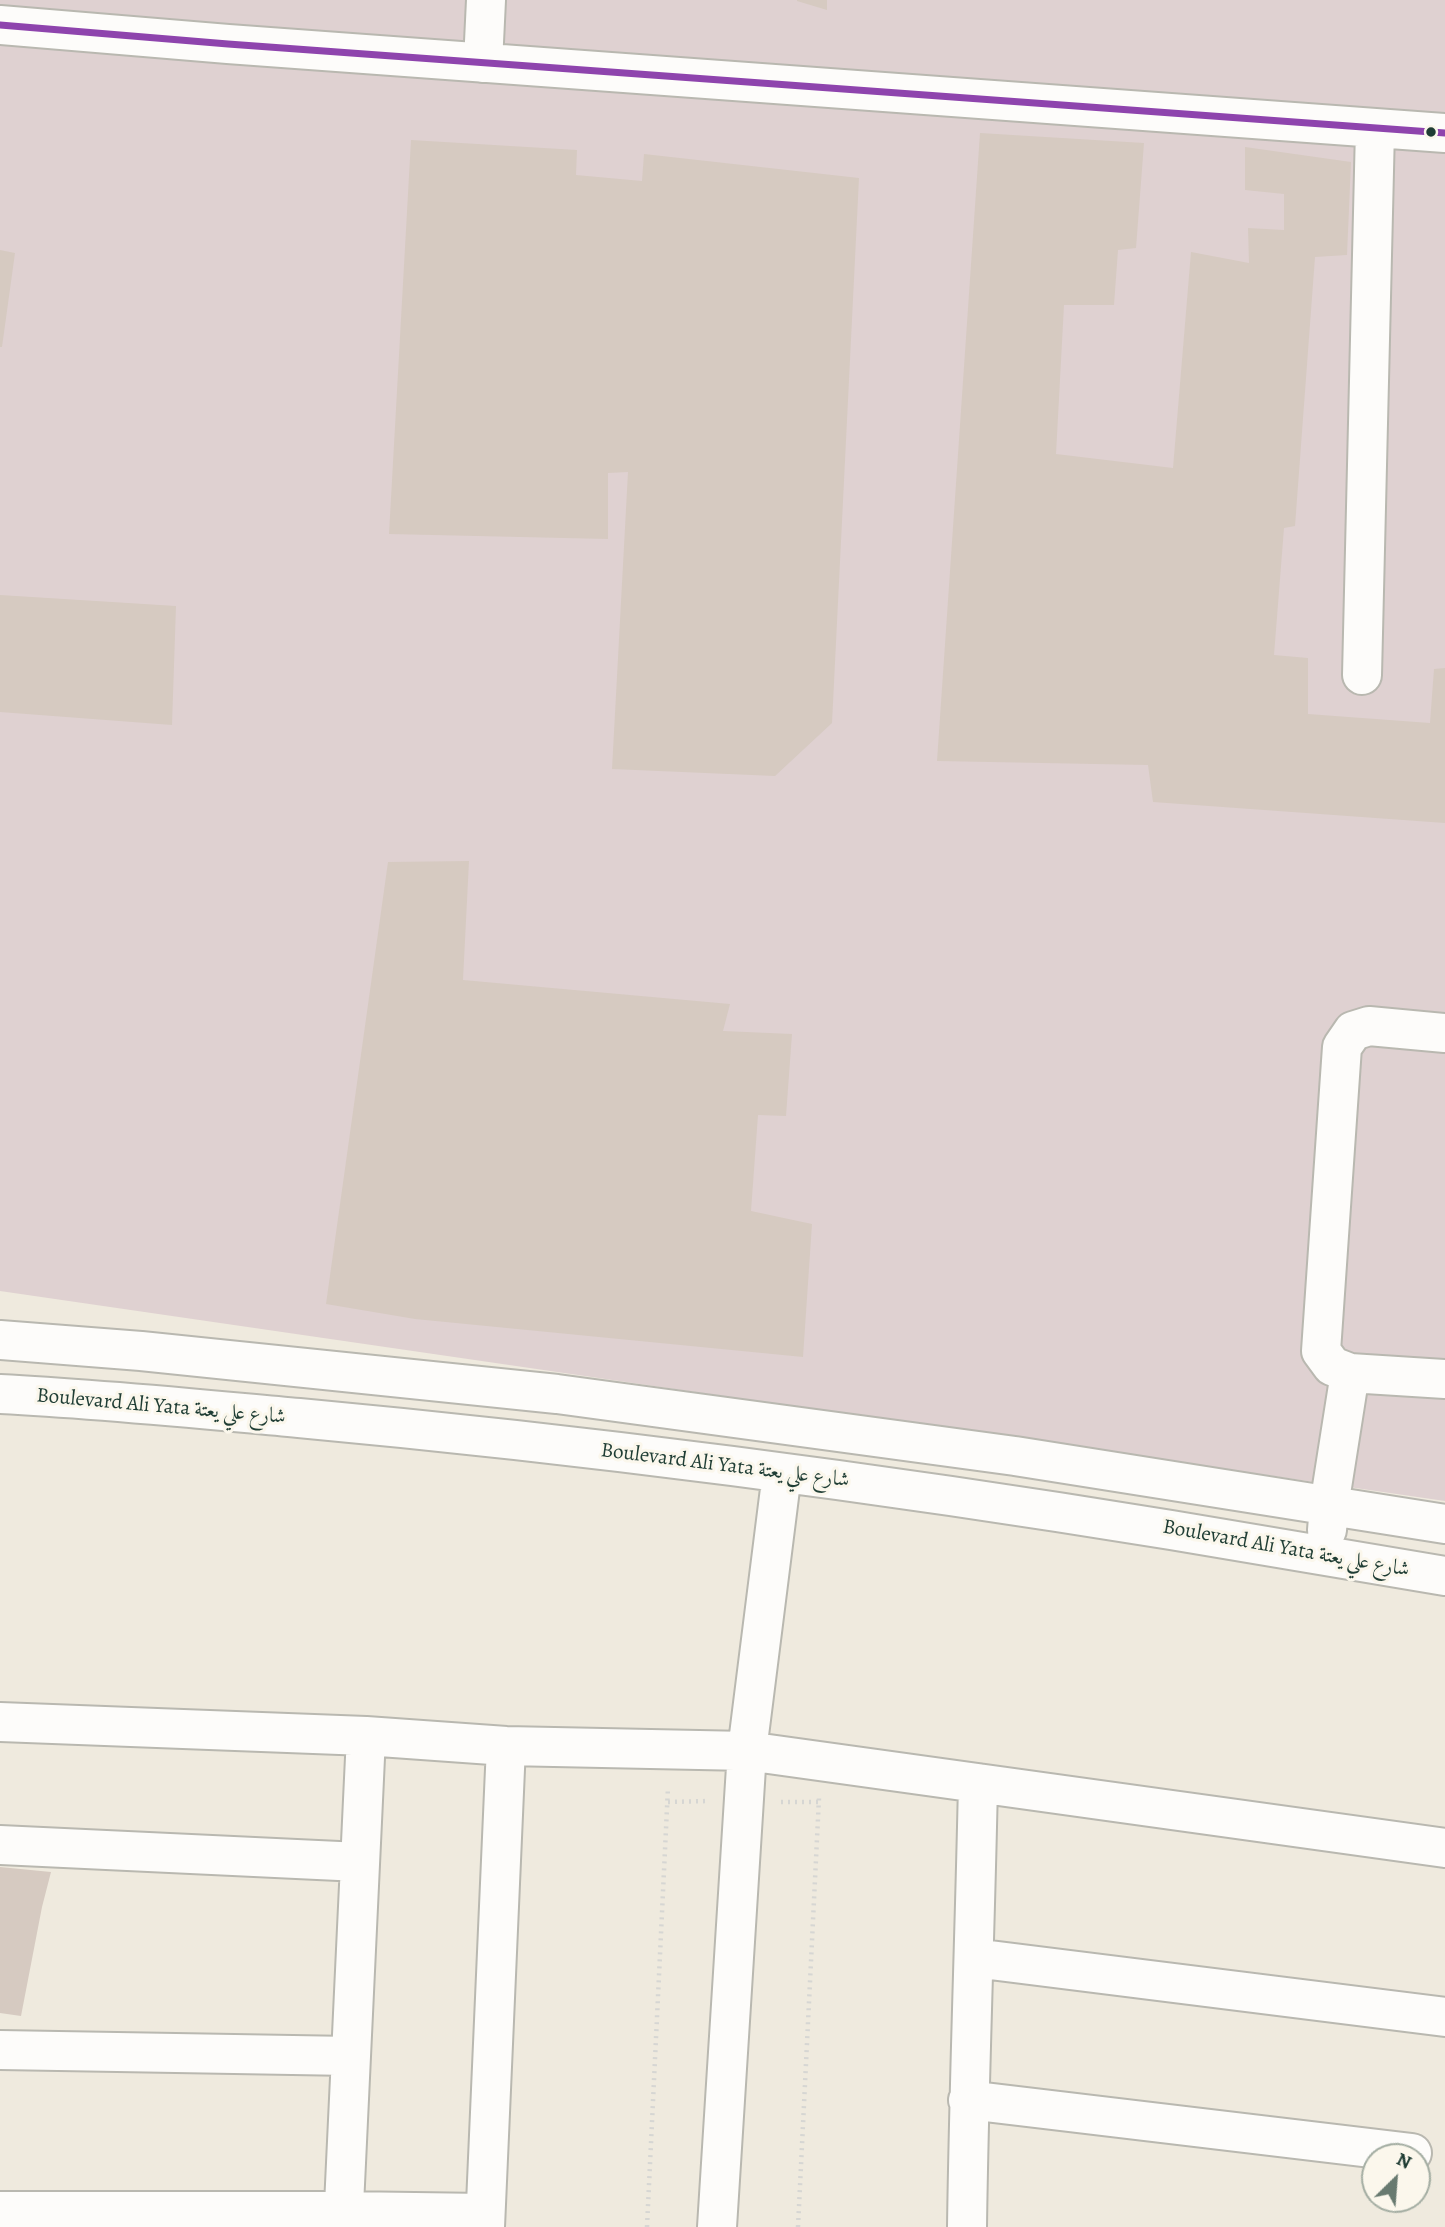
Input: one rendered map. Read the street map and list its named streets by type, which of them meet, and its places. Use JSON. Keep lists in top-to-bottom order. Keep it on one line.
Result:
{"streets":{"street":["Boulevard Ali Yata شارع علي يعتة"]},"north":"top right"}
